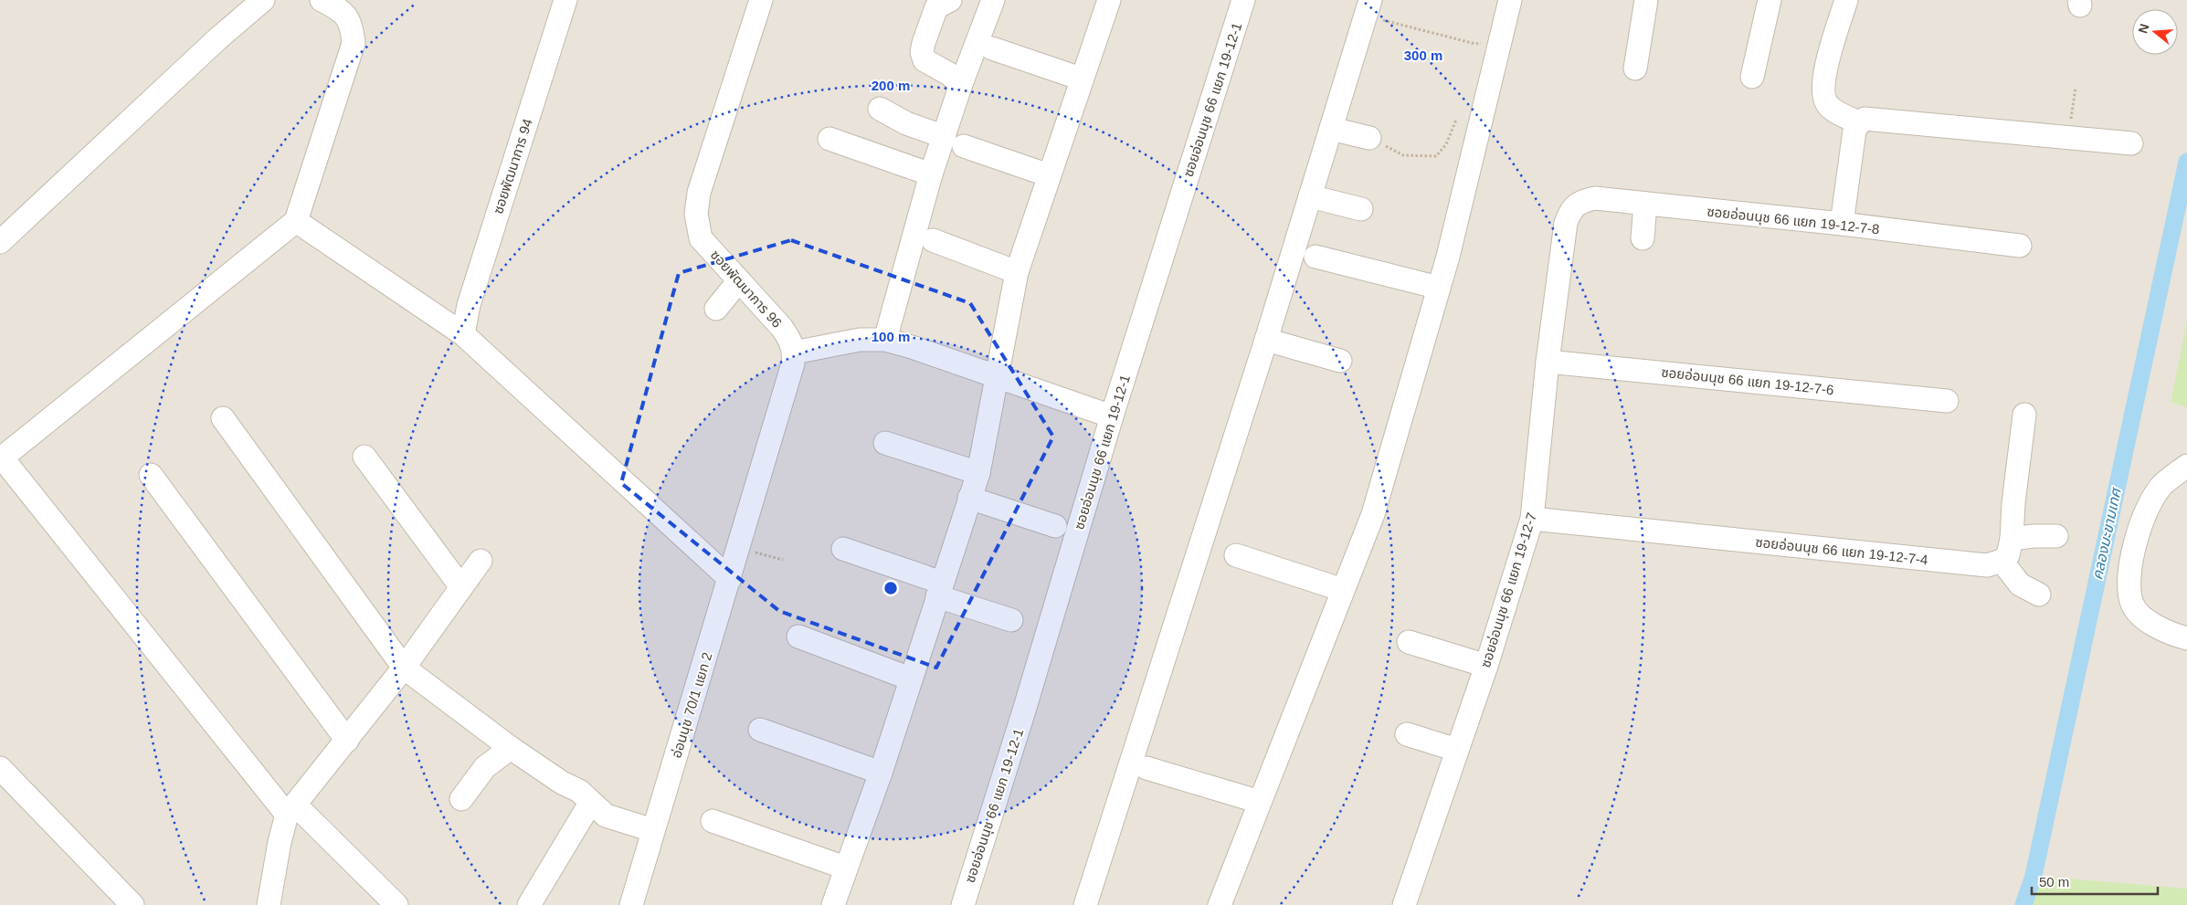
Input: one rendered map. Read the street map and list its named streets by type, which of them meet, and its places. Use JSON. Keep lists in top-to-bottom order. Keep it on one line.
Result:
{"streets":{"street":["ซอยอ่อนนุช 66 แยก 19-12-1","ซอยพัฒนาการ 94","ซอยอ่อนนุช 66 แยก 19-12-7-8","ซอยพัฒนาการ 96","ซอยอ่อนนุช 66 แยก 19-12-7-6","ซอยอ่อนนุช 66 แยก 19-12-7-4","ซอยอ่อนนุช 66 แยก 19-12-7","อ่อนนุช 70/1 แยก 2"]},"crossings":[["ซอยอ่อนนุช 66 แยก 19-12-7-8","ซอยอ่อนนุช 66 แยก 19-12-7"],["ซอยอ่อนนุช 66 แยก 19-12-7-6","ซอยอ่อนนุช 66 แยก 19-12-7"],["ซอยอ่อนนุช 66 แยก 19-12-7-4","ซอยอ่อนนุช 66 แยก 19-12-7"]],"water":["คลองมะขามเทศ"],"scale_bar":"50 m","north":"left","rings":["300 m","200 m","100 m"]}
